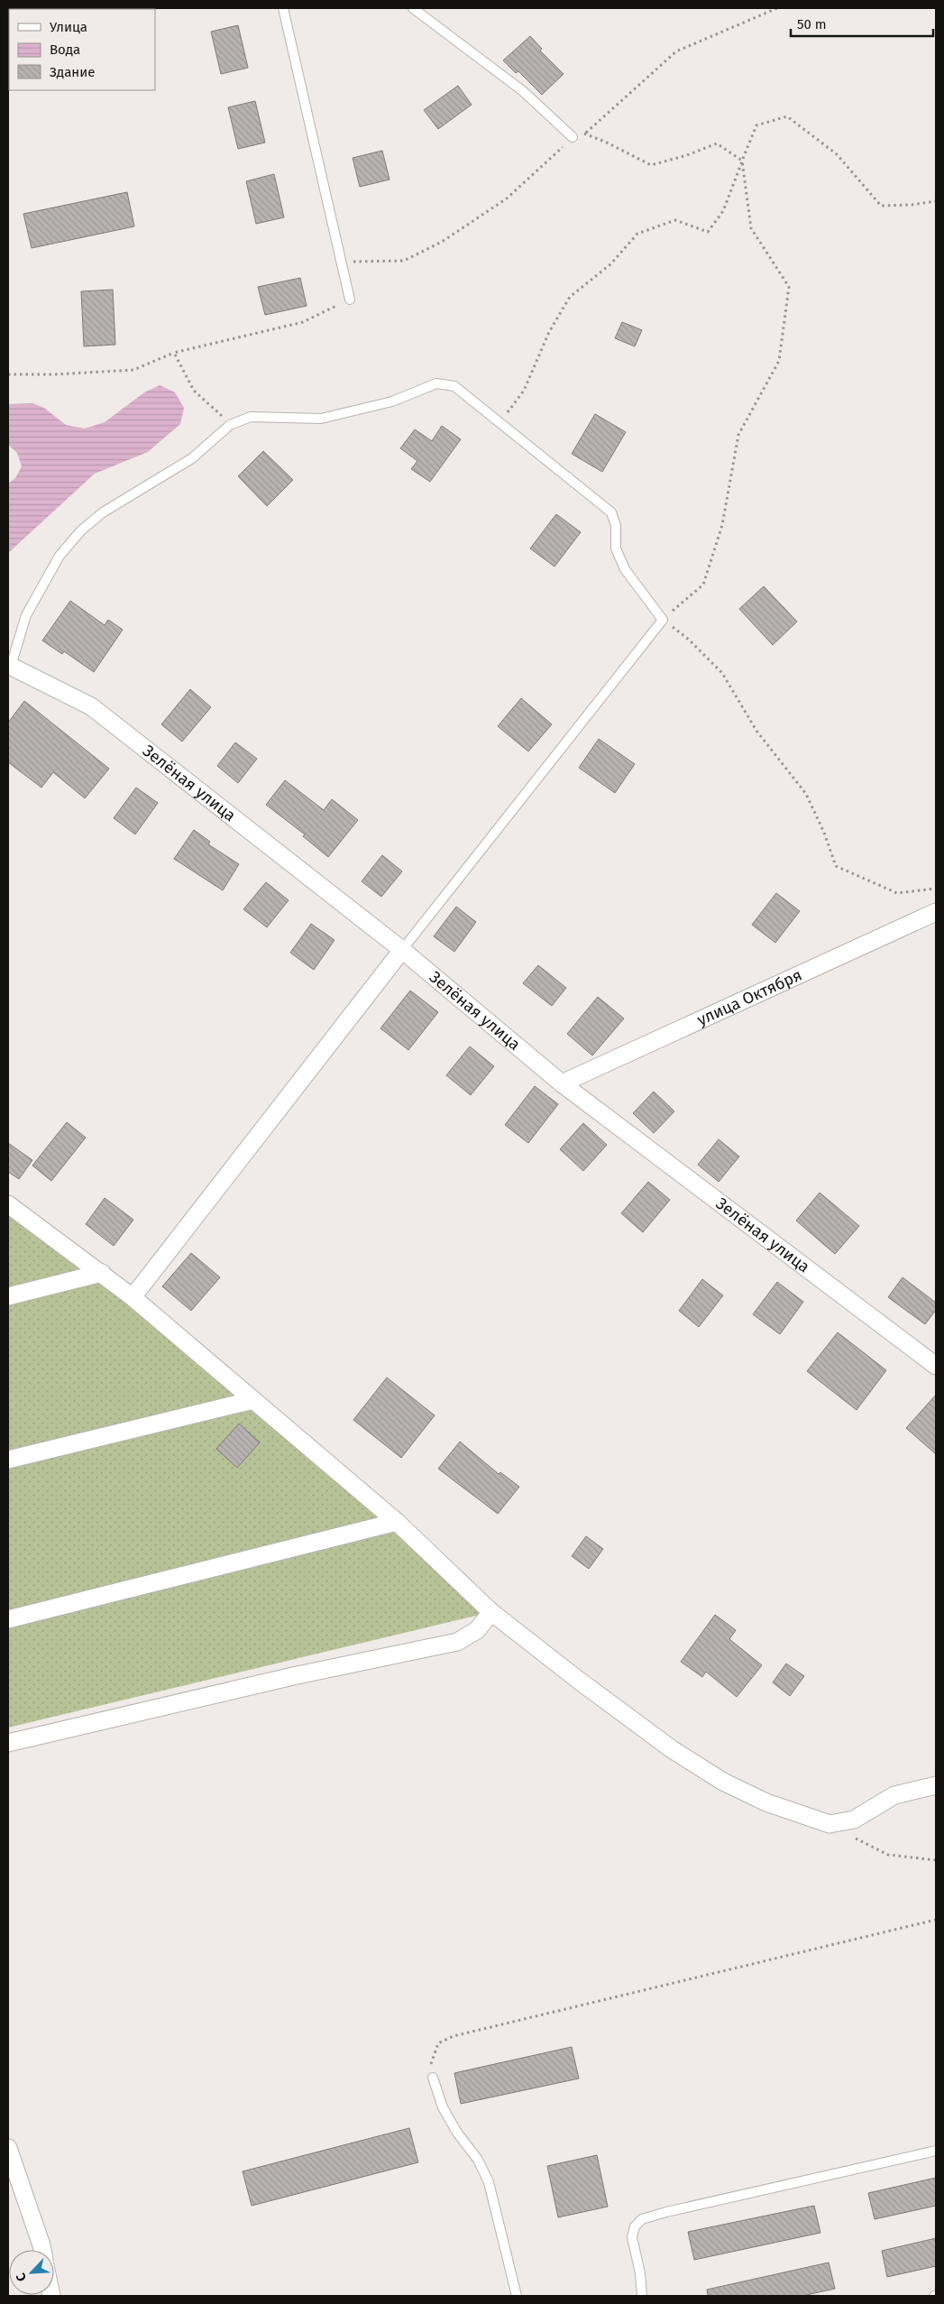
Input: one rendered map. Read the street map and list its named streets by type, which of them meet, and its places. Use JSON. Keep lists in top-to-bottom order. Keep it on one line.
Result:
{"streets":{"street":["Зелёная улица","улица Октября"]},"crossings":[["Зелёная улица","улица Октября"]],"legend":["Улица","Вода","Здание"],"scale_bar":"50 m","north":"bottom left"}
